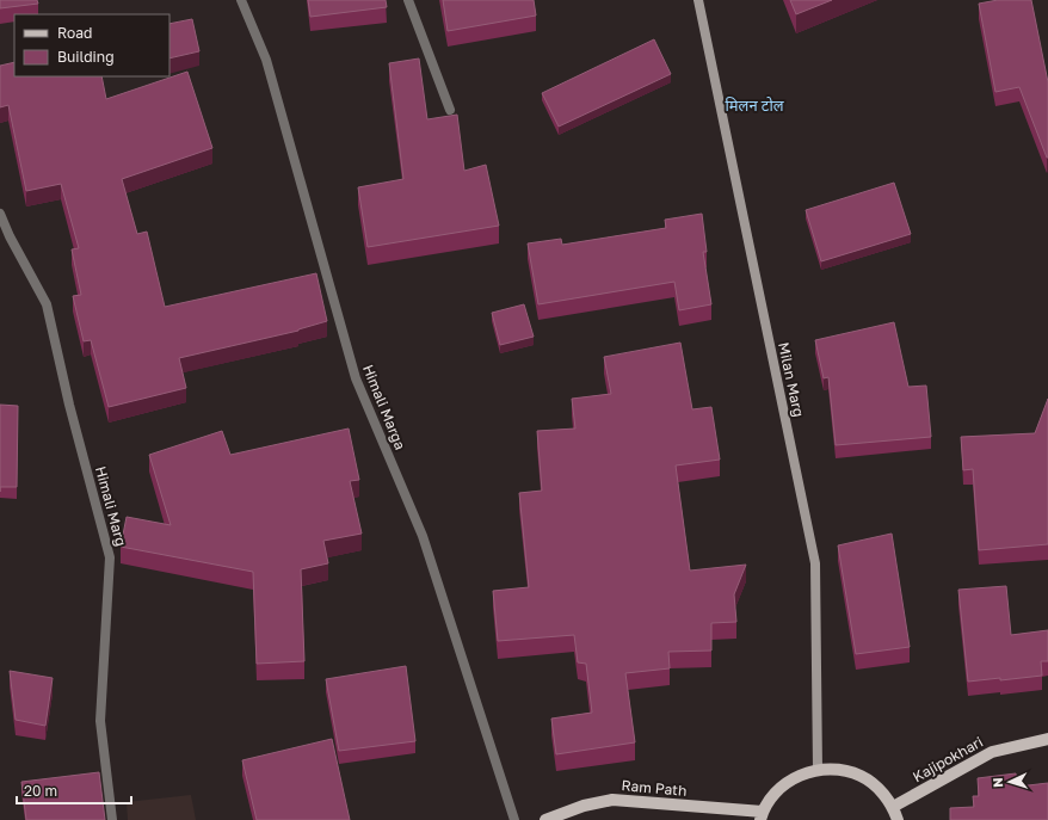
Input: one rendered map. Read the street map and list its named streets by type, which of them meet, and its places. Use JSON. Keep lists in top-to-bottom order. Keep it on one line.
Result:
{"streets":{"main road":["Milan Marg","Kajipokhari","Ram Path"],"street":["Himali Marga","Himali Marg"]},"districts":["मिलन टोल"],"legend":["Road","Building"],"scale_bar":"20 m","north":"left"}
